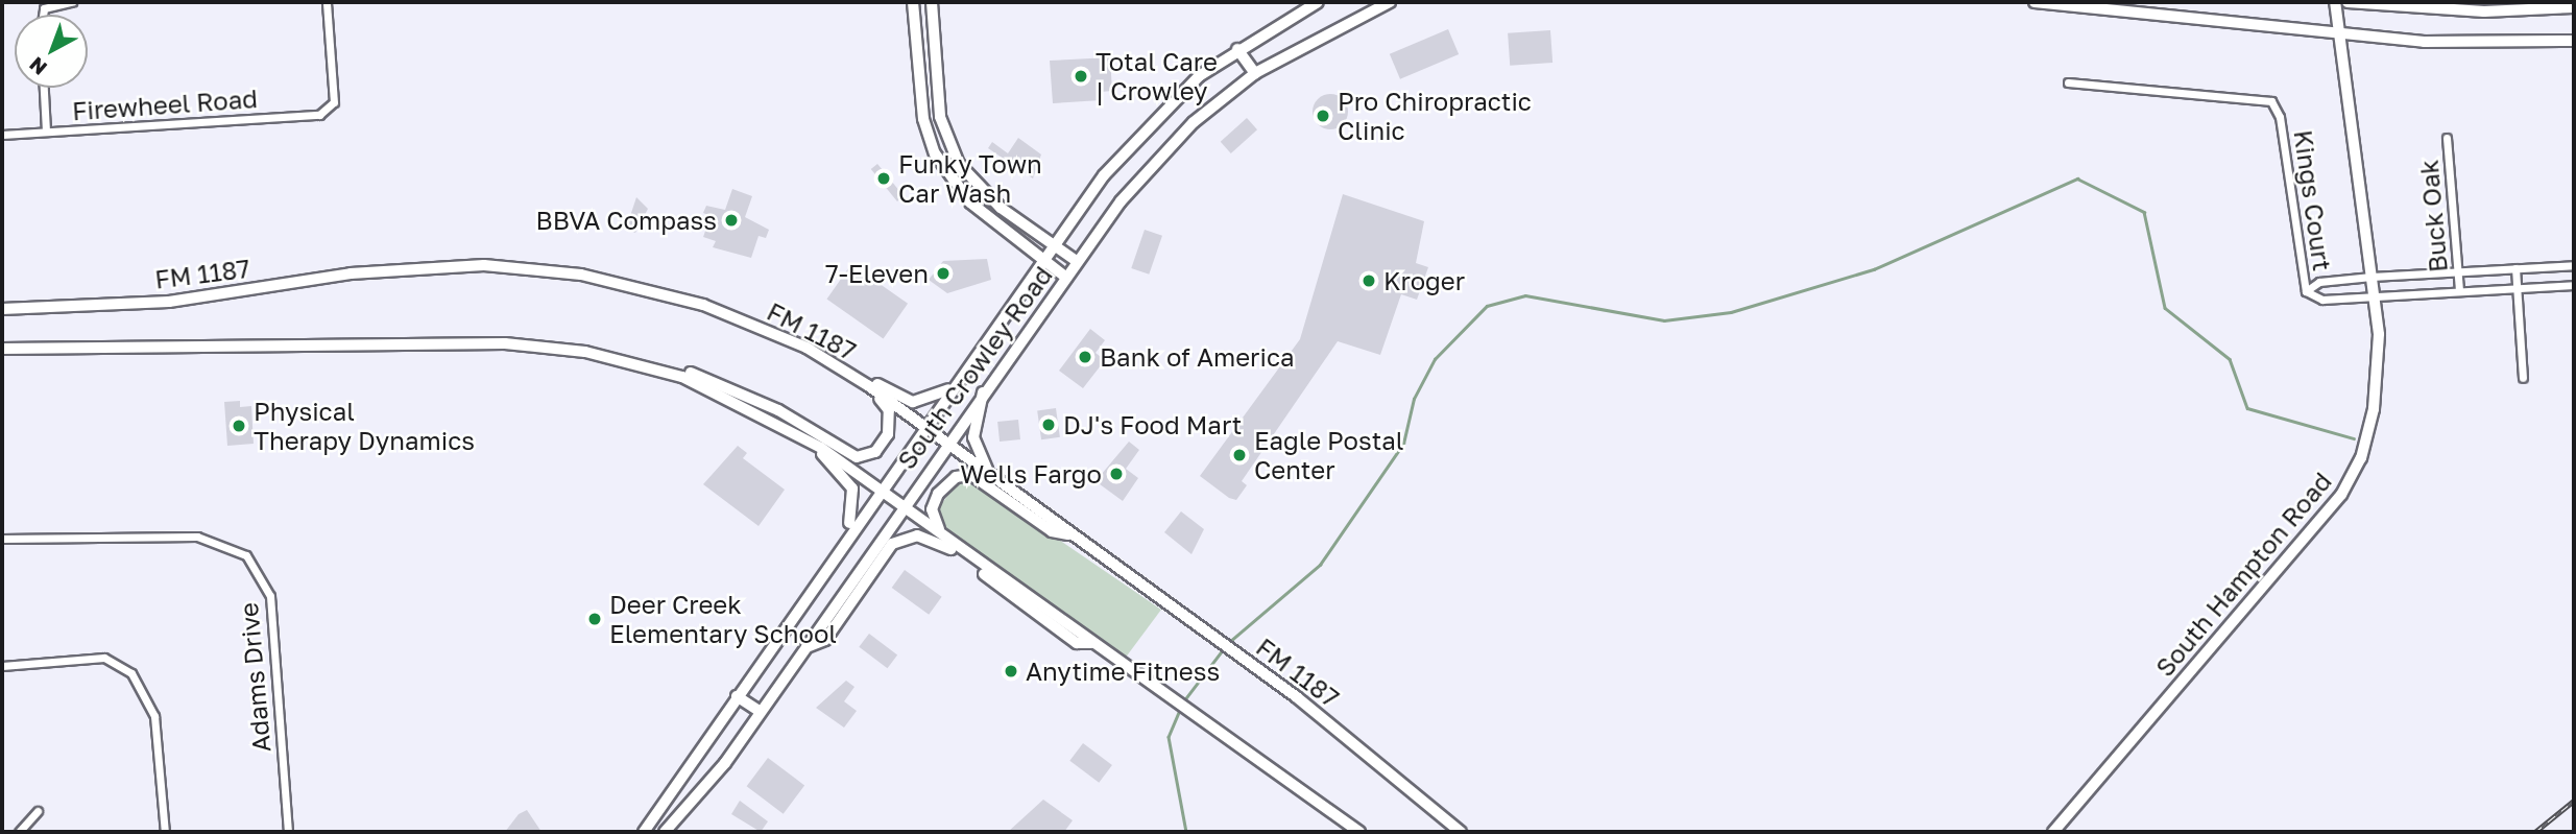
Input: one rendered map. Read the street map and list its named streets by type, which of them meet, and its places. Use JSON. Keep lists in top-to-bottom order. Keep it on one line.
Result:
{"streets":{"main road":["FM 1187","South Crowley Road","South Hampton Road"],"street":["Firewheel Road","Kings Court","Buck Oak","Adams Drive"]},"crossings":[["Kings Court","Buck Oak"],["Kings Court","South Hampton Road"],["FM 1187","South Crowley Road"]],"places":["Total Care | Crowley","Pro Chiropractic Clinic","Funky Town Car Wash","BBVA Compass","7-Eleven","Kroger","Bank of America","DJ's Food Mart","Physical Therapy Dynamics","Eagle Postal Center","Wells Fargo","Deer Creek Elementary School","Anytime Fitness"],"north":"bottom left"}
